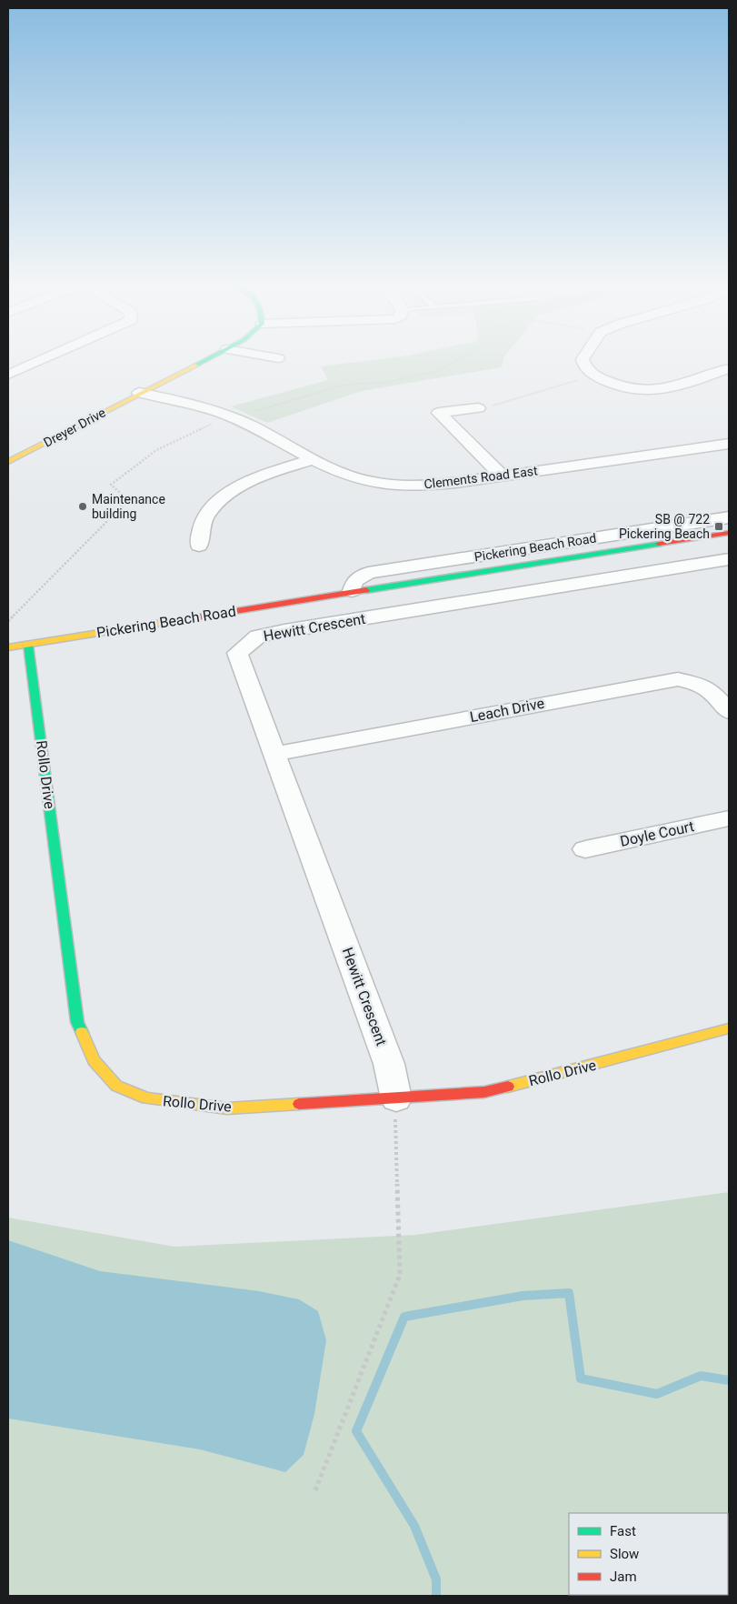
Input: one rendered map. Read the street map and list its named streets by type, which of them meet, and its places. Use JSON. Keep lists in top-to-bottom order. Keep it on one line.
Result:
{"streets":{"street":["Dreyer Drive","Clements Road East","Pickering Beach Road","Hewitt Crescent","Leach Drive","Rollo Drive","Doyle Court"]},"crossings":[["Dreyer Drive","Clements Road East"],["Pickering Beach Road","Rollo Drive"],["Hewitt Crescent","Leach Drive"],["Hewitt Crescent","Rollo Drive"]],"places":{"other":["Maintenance building"],"transit":["SB @ 722 Pickering Beach"]},"legend":["Fast","Slow","Jam"]}
